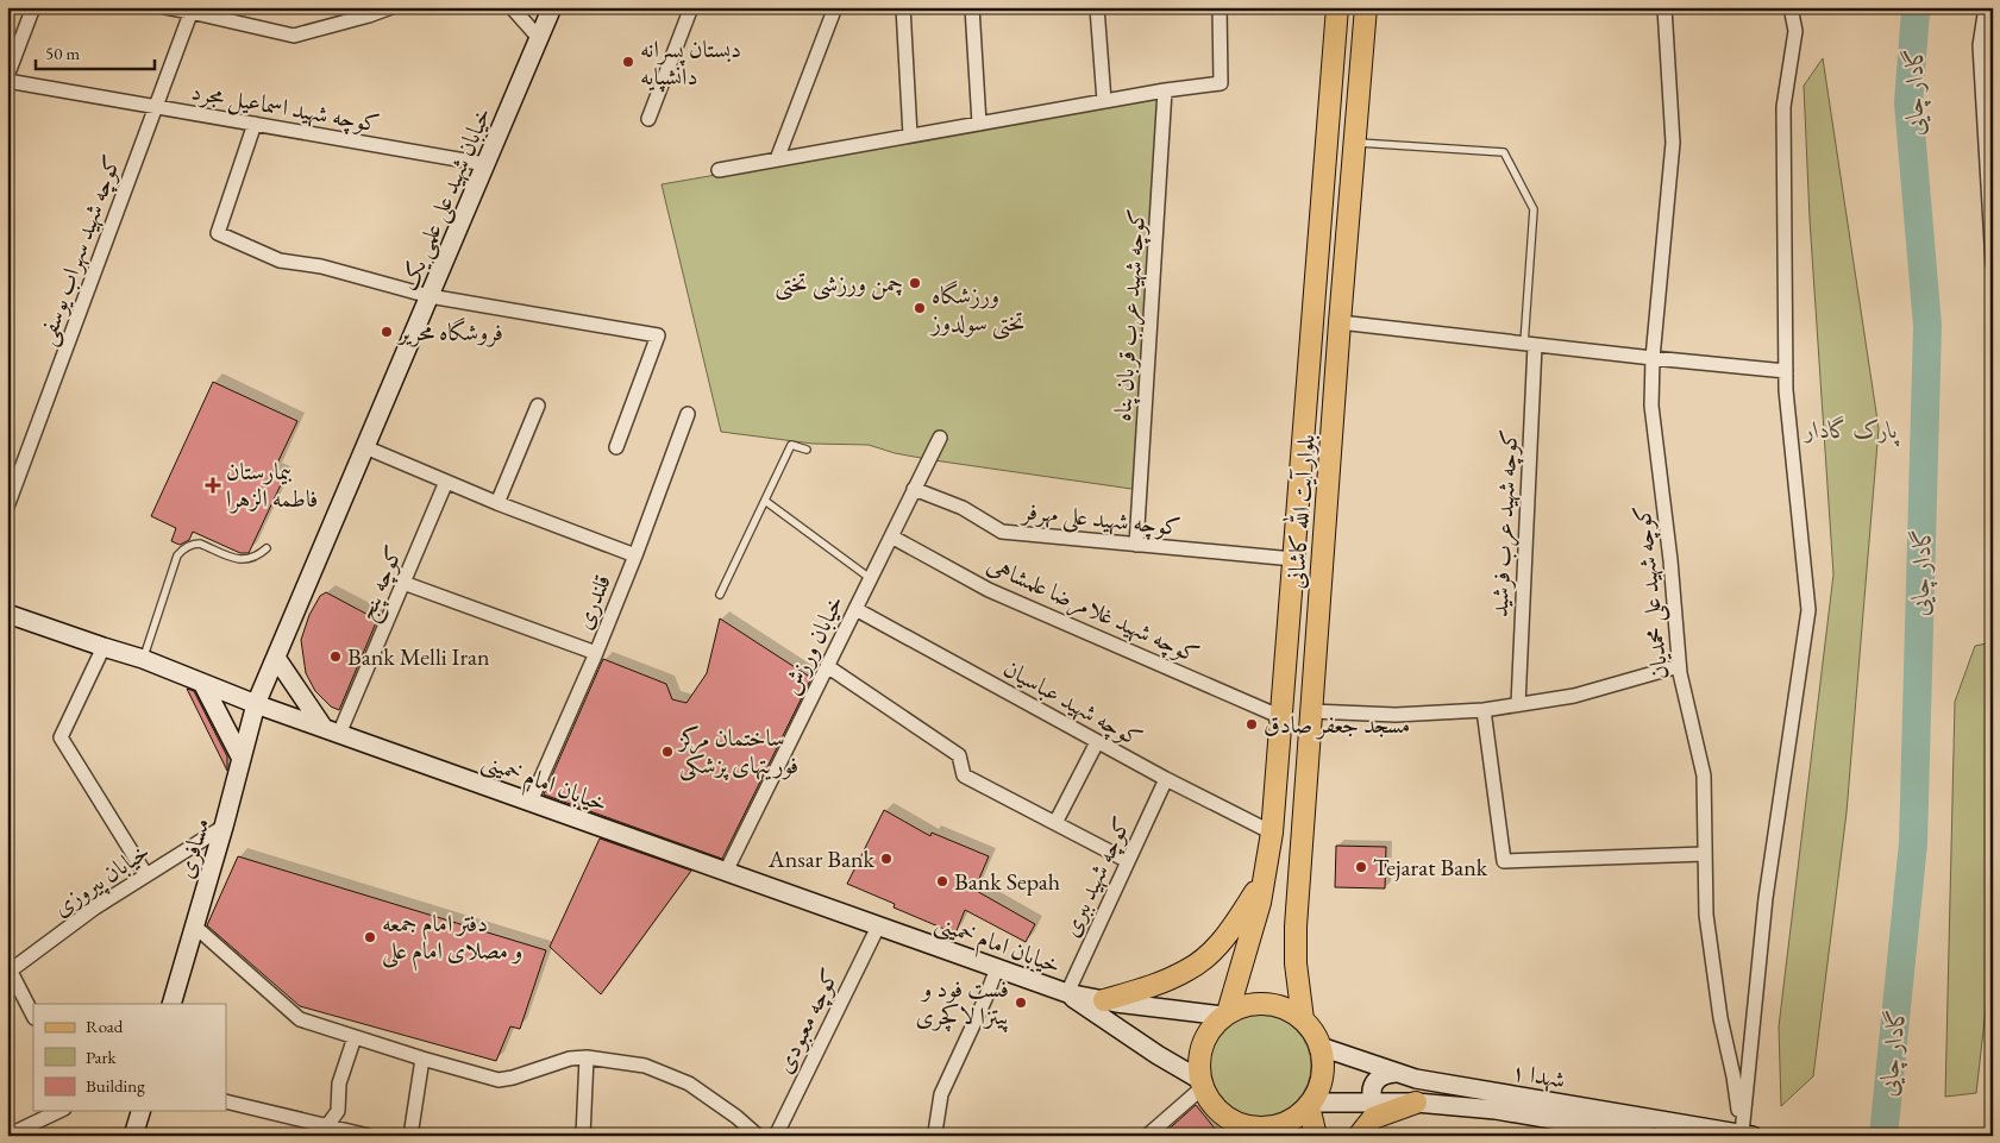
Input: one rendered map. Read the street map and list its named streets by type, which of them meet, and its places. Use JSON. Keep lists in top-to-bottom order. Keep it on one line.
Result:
{"streets":{"main road":["خیابان شهید علی علمی یک","بلوار آیت الله کاشانی","خیابان امام خمینی","مسافری","شهدا ۱"],"street":["کوچه شهید اسماعیل مجرد","کوچه شهید سهراب یوسفی","کوچه شهید عرب قربان پناه","کوچه شهید علی مهرفر","کوچه شهید عرب فرشید","کوچه پنج","کوچه شهید علی محمدیان","قلندری","کوچه شهید غلامرضا علمشاهی","خیابان ورزش","کوچه شهید عباسیان","کوچه شهید ببری","خیابان پیروزی","کوچه معبودی"]},"crossings":[["کوچه شهید اسماعیل مجرد","خیابان شهید علی علمی یک"],["کوچه شهید اسماعیل مجرد","کوچه شهید سهراب یوسفی"],["خیابان شهید علی علمی یک","خیابان امام خمینی"],["خیابان شهید علی علمی یک","مسافری"],["کوچه شهید عرب قربان پناه","کوچه شهید علی مهرفر"],["بلوار آیت الله کاشانی","کوچه شهید علی مهرفر"],["بلوار آیت الله کاشانی","کوچه شهید غلامرضا علمشاهی"],["بلوار آیت الله کاشانی","کوچه شهید عباسیان"],["بلوار آیت الله کاشانی","شهدا ۱"],["کوچه شهید علی مهرفر","خیابان ورزش"],["کوچه پنج","خیابان امام خمینی"],["کوچه شهید علی محمدیان","شهدا ۱"],["قلندری","خیابان امام خمینی"],["کوچه شهید غلامرضا علمشاهی","خیابان ورزش"],["خیابان ورزش","کوچه شهید عباسیان"],["خیابان ورزش","خیابان امام خمینی"],["کوچه شهید عباسیان","کوچه شهید ببری"],["خیابان امام خمینی","مسافری"],["خیابان امام خمینی","کوچه شهید ببری"],["خیابان امام خمینی","کوچه معبودی"],["مسافری","خیابان پیروزی"]],"water":["گادار چایی"],"parks":["پارک گادار"],"places":{"other":["دبستان پسرانه دانشپایه","چمن ورزشی تختی","ورزشگاه تختی سولدوز","فروشگاه محریر","Bank Melli Iran","مسجد جعفر صادق","ساختمان مرکز فوریتهای پزشکی","Ansar Bank","Tejarat Bank","Bank Sepah","دفتر امام جمعه و مصلای امام علی","فست فود و پیتزا لاکچری"],"health":["بیمارستان فاطمه الزهرا"]},"legend":["Road","Park","Building"],"scale_bar":"50 m"}
